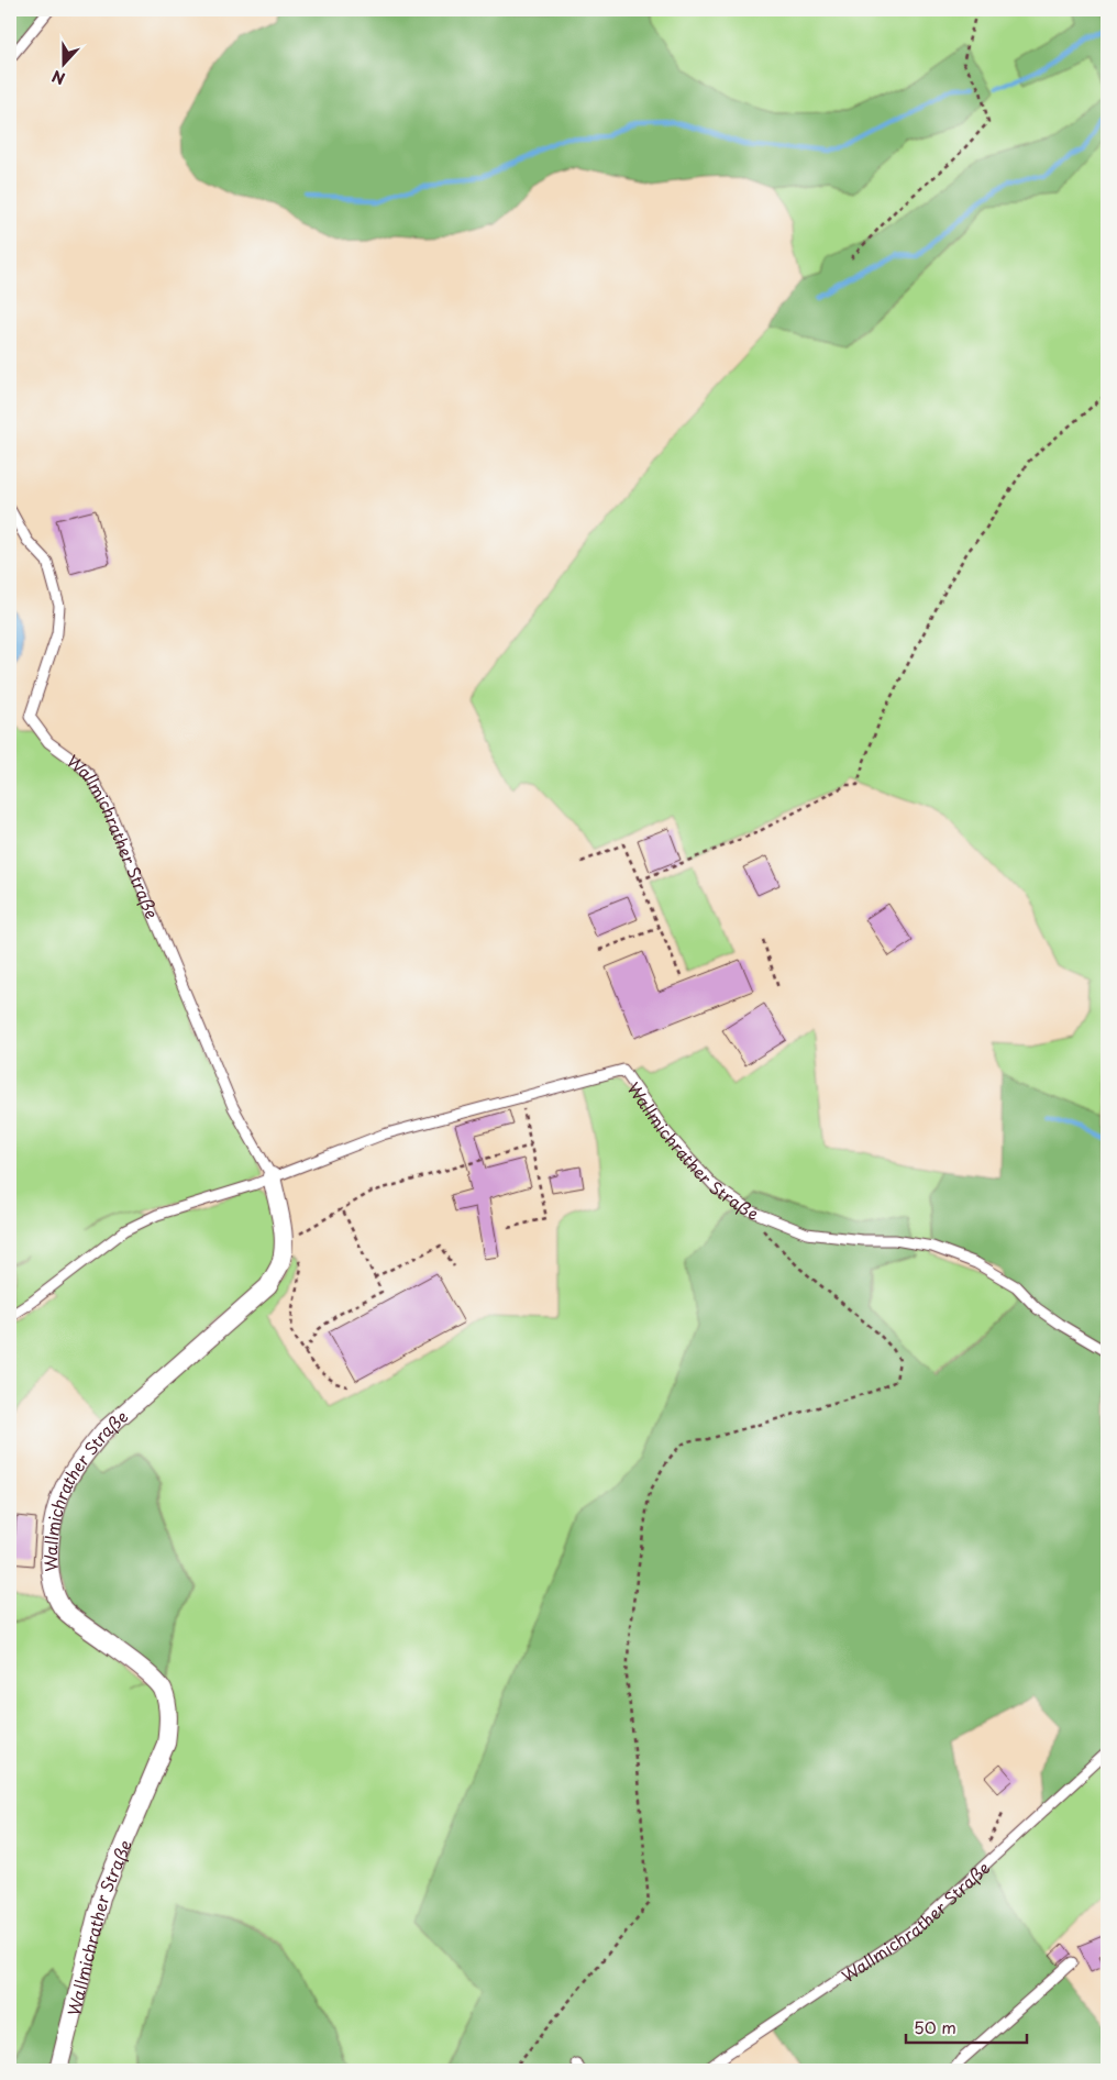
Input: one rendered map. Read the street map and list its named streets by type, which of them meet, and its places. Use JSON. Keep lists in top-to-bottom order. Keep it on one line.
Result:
{"streets":{"street":["Wallmichrather Straße"]},"scale_bar":"50 m","north":"bottom"}
